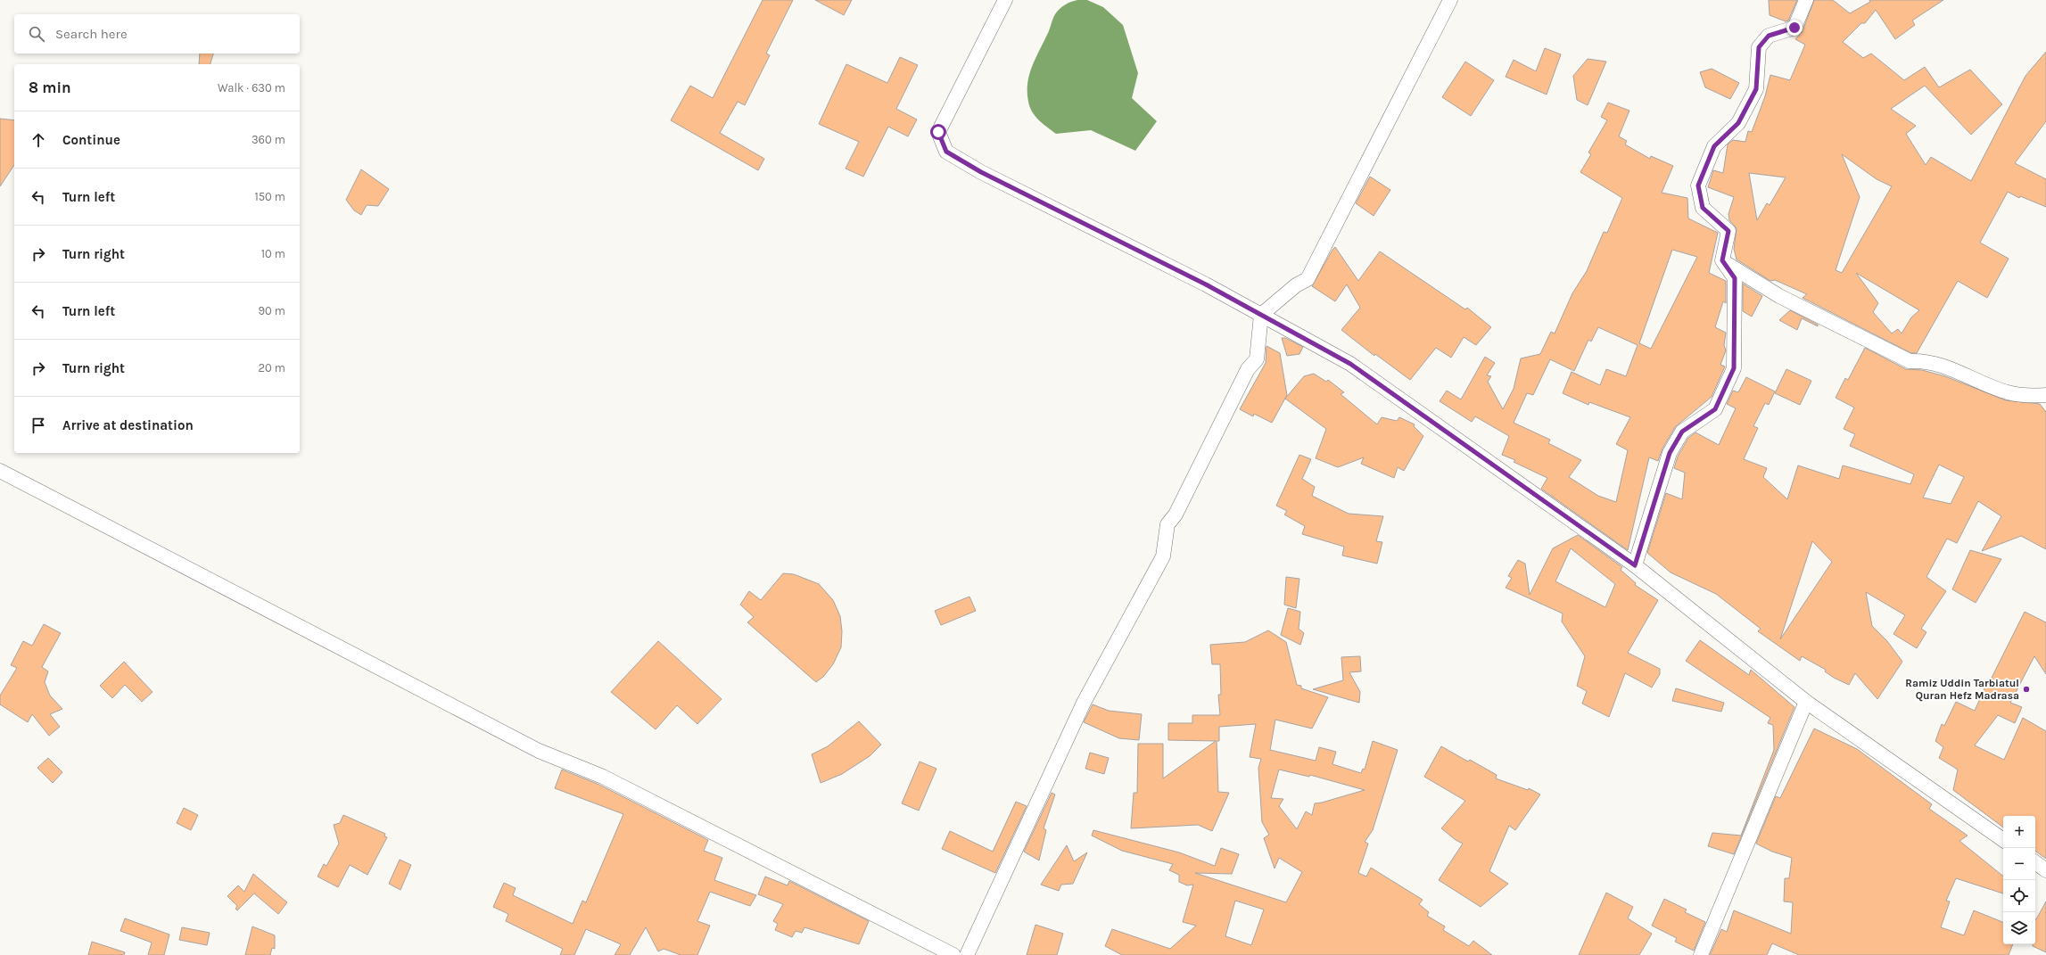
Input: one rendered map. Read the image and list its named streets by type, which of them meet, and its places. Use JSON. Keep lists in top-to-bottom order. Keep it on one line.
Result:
{"places":["Ramiz Uddin Tarbiatul Quran Hefz Madrasa"],"page":{"search":"Search here","heading":["8 min","Walk · 630 m"],"list":[["Continue","360 m"],["Turn left","150 m"],["Turn right","10 m"],["Turn left","90 m"],["Turn right","20 m"],"Arrive at destination"],"map_buttons":["+","−"]}}
